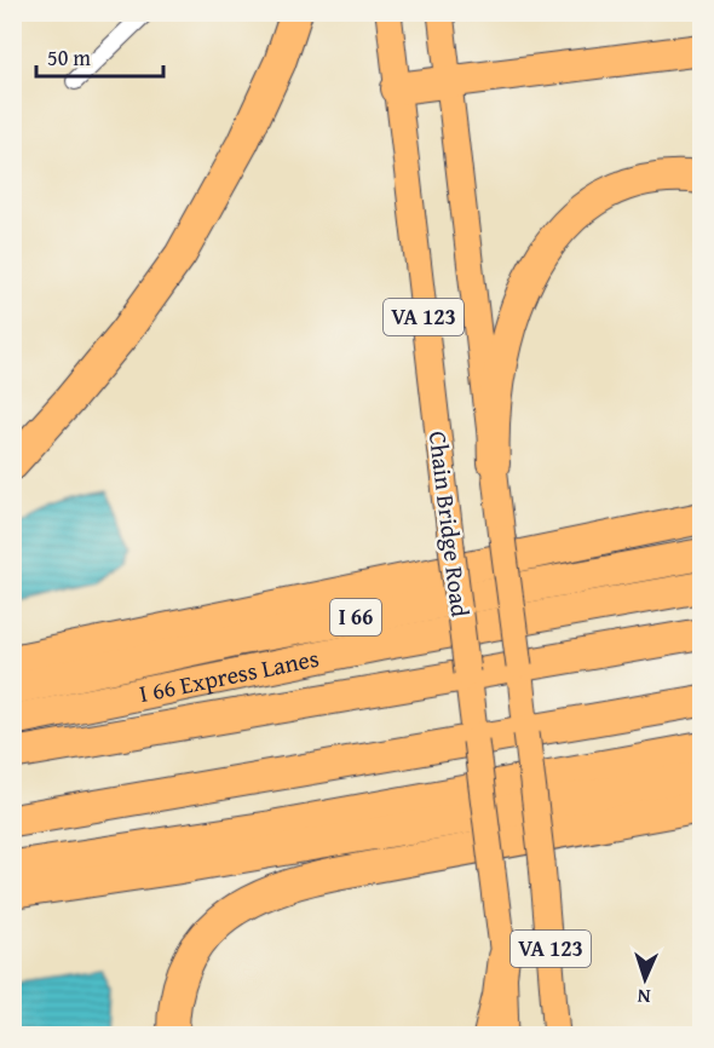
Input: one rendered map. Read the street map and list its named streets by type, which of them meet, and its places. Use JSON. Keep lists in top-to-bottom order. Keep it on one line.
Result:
{"streets":{"highway":["I 66","I 66 Express Lanes"],"main road":["VA 123","Chain Bridge Road"]},"scale_bar":"50 m","north":"bottom"}
